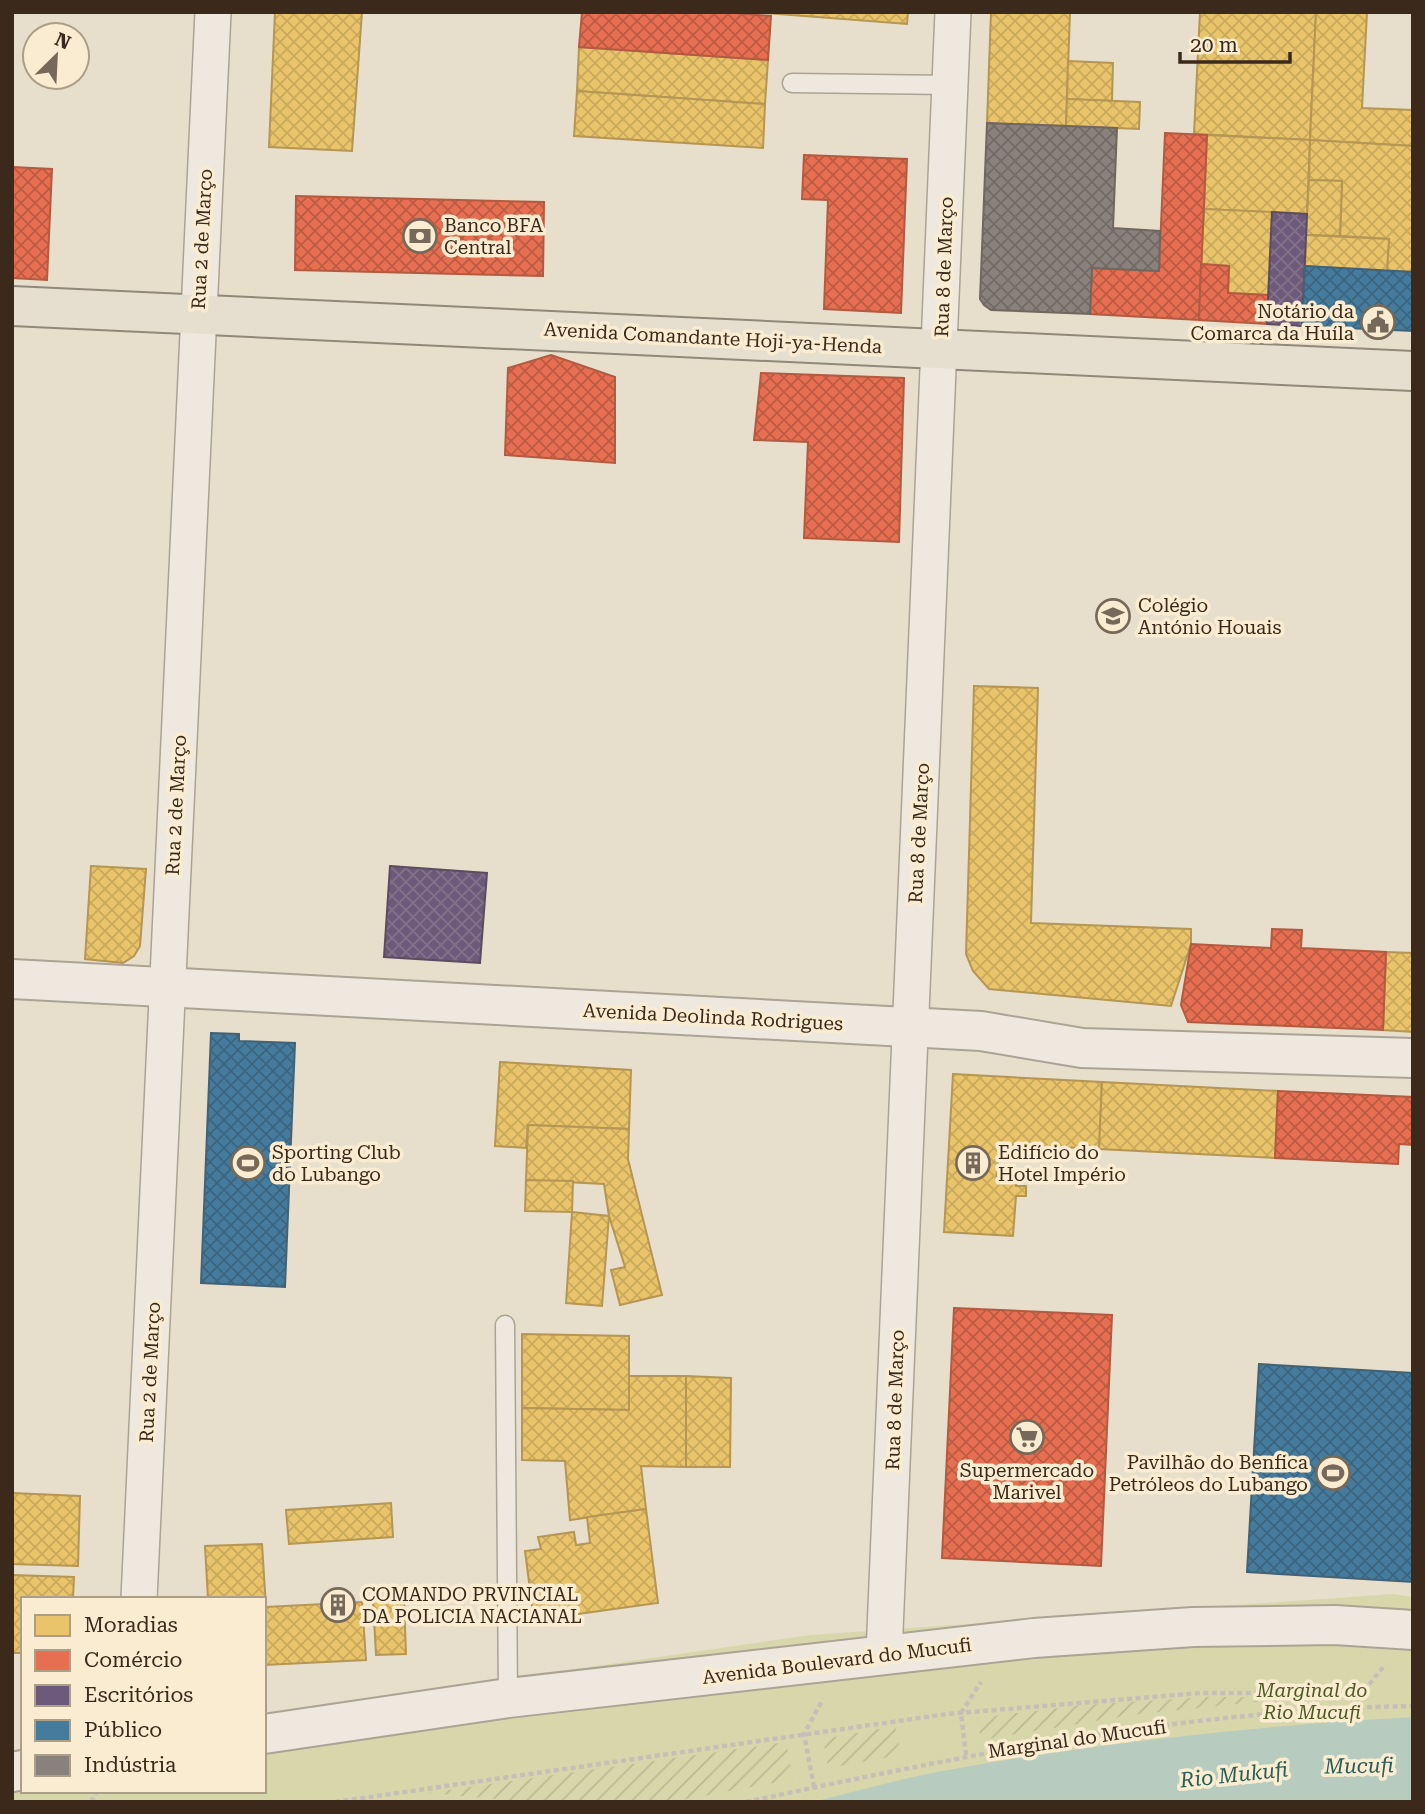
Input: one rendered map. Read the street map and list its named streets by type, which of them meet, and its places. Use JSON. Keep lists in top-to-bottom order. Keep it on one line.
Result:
{"streets":{"main road":["Avenida Comandante Hoji-ya-Henda"],"street":["Rua 2 de Março","Rua 8 de Março","Avenida Deolinda Rodrigues","Avenida Boulevard do Mucufi"],"path":["Marginal do Mucufi"]},"crossings":[["Rua 2 de Março","Avenida Comandante Hoji-ya-Henda"],["Rua 2 de Março","Avenida Deolinda Rodrigues"],["Rua 8 de Março","Avenida Comandante Hoji-ya-Henda"],["Rua 8 de Março","Avenida Deolinda Rodrigues"],["Rua 8 de Março","Avenida Boulevard do Mucufi"]],"water":["Mucufi","Rio Mukufi"],"parks":["Marginal do Rio Mucufi"],"places":{"bank":["Banco BFA Central"],"public building":["Notário da Comarca da Huíla"],"school or university":["Colégio António Houais"],"sports":["Sporting Club do Lubango","Pavilhão do Benfica Petróleos do Lubango"],"building":["Edifício do Hotel Império","COMANDO PRVINCIAL DA POLICIA NACIANAL"],"supermarket":["Supermercado Marivel"]},"legend":["Moradias","Comércio","Escritórios","Público","Indústria"],"scale_bar":"20 m","north":"top right"}
